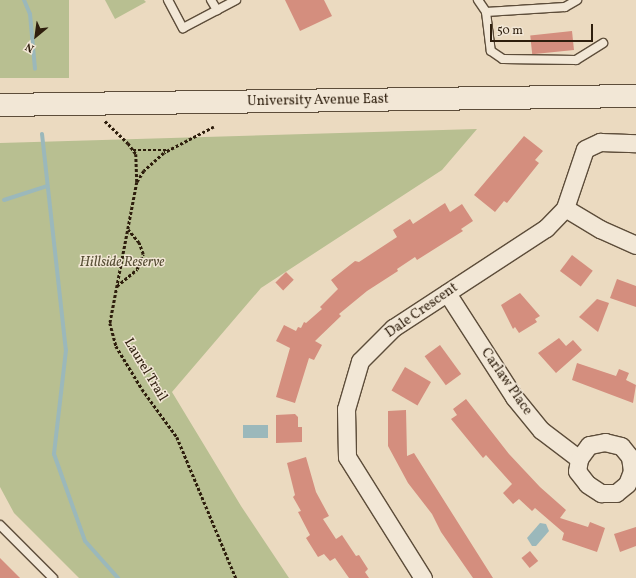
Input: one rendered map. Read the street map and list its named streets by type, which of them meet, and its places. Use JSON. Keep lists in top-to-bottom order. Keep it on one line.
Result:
{"streets":{"main road":["University Avenue East"],"street":["Dale Crescent","Carlaw Place"],"path":["Laurel Trail"]},"crossings":[["Dale Crescent","Carlaw Place"]],"parks":["Hillside Reserve"],"scale_bar":"50 m","north":"bottom left"}
